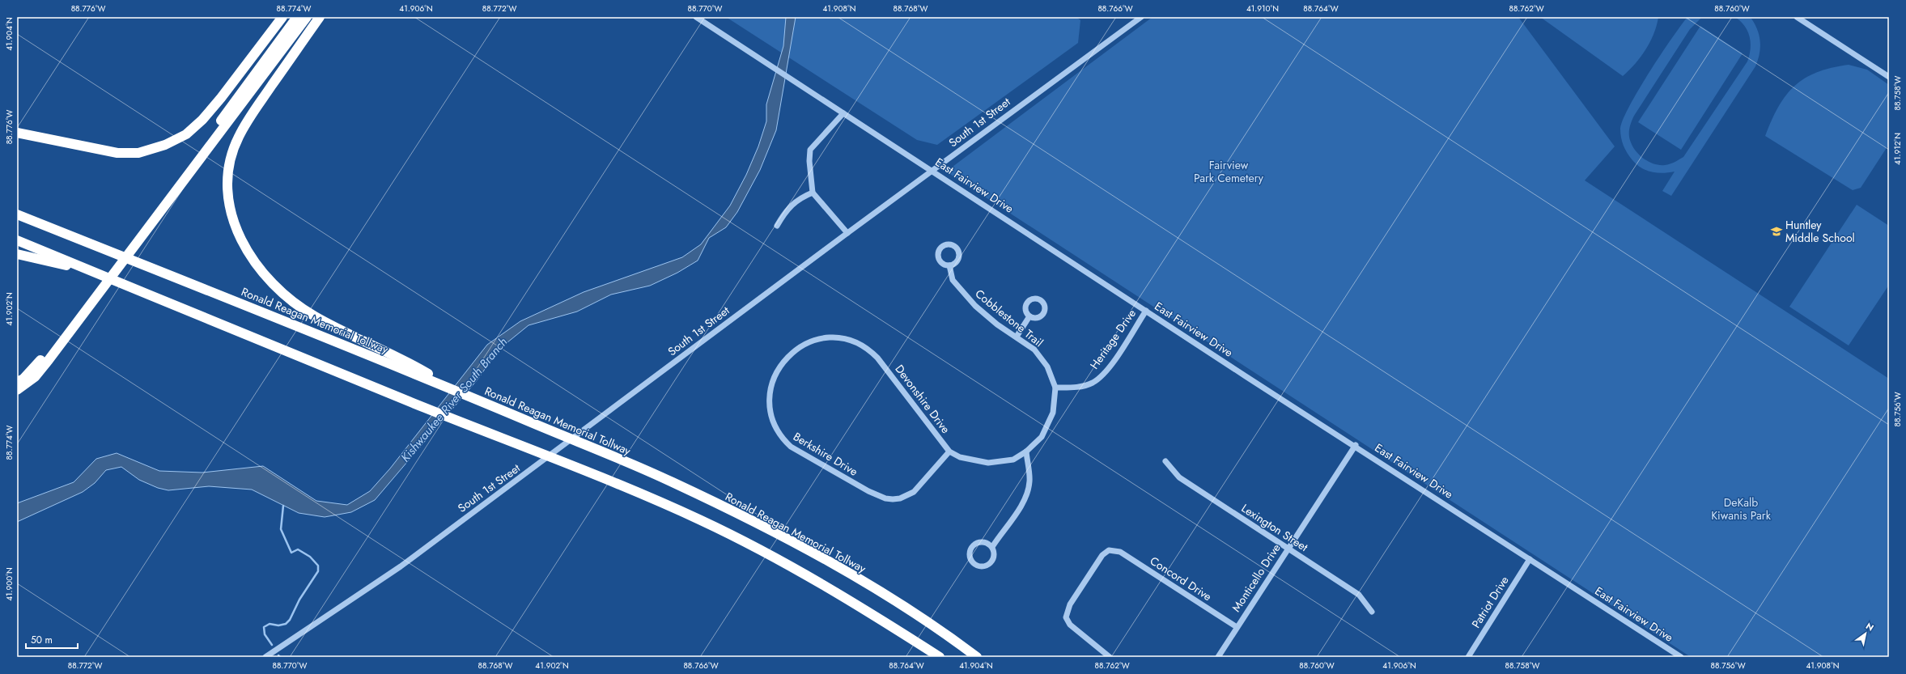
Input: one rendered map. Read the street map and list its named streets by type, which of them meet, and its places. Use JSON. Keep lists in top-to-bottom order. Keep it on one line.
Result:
{"streets":{"highway":["Ronald Reagan Memorial Tollway"],"street":["South 1st Street","East Fairview Drive","Cobblestone Trail","Heritage Drive","Devonshire Drive","Berkshire Drive","Lexington Street","Monticello Drive","Concord Drive","Patriot Drive"]},"crossings":[["South 1st Street","East Fairview Drive"],["East Fairview Drive","Heritage Drive"],["East Fairview Drive","Monticello Drive"],["East Fairview Drive","Patriot Drive"],["Cobblestone Trail","Heritage Drive"],["Devonshire Drive","Berkshire Drive"],["Lexington Street","Monticello Drive"],["Monticello Drive","Concord Drive"]],"water":["Kishwaukee River South Branch"],"parks":["Fairview Park Cemetery","DeKalb Kiwanis Park"],"places":{"school or university":["Huntley Middle School"]},"scale_bar":"50 m","north":"top right","coordinates":["88.776°W","88.774°W","41.906°N","88.772°W","88.770°W","41.908°N","88.768°W","88.766°W","41.910°N","88.764°W","88.762°W","88.760°W","41.904°N","88.758°W","41.912°N","41.902°N","88.756°W","41.900°N"]}
